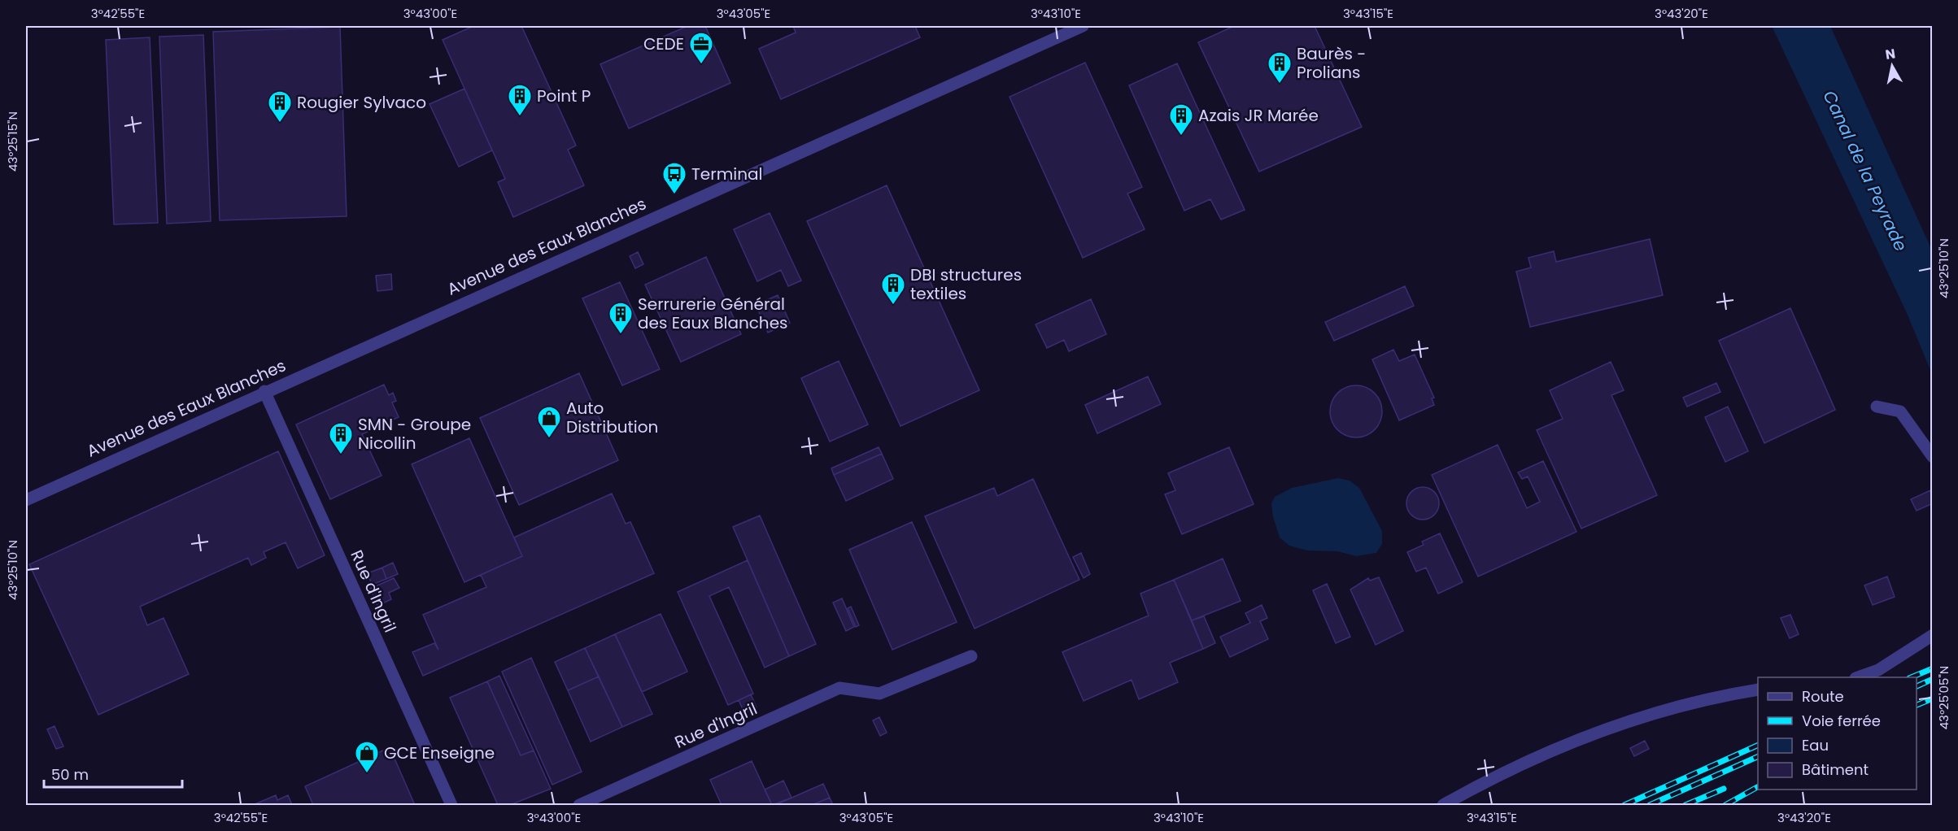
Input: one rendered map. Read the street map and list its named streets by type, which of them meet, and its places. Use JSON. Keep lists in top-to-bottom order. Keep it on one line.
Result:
{"streets":{"street":["Avenue des Eaux Blanches","Rue d'Ingril"]},"crossings":[["Avenue des Eaux Blanches","Rue d'Ingril"]],"water":["Canal de la Peyrade"],"places":{"office":["CEDE"],"building":["Baurès - Prolians","Point P","Rougier Sylvaco","Azais JR Marée","DBI structures textiles","Serrurerie Général des Eaux Blanches","SMN - Groupe Nicollin"],"bus stop":["Terminal"],"shop":["Auto Distribution","GCE Enseigne"]},"legend":["Route","Voie ferrée","Eau","Bâtiment"],"scale_bar":"50 m","north":"top","coordinates":["3°42'55\"E","3°43'00\"E","3°43'05\"E","3°43'10\"E","3°43'15\"E","3°43'20\"E","43°25'15\"N","43°25'10\"N","43°25'05\"N"]}
